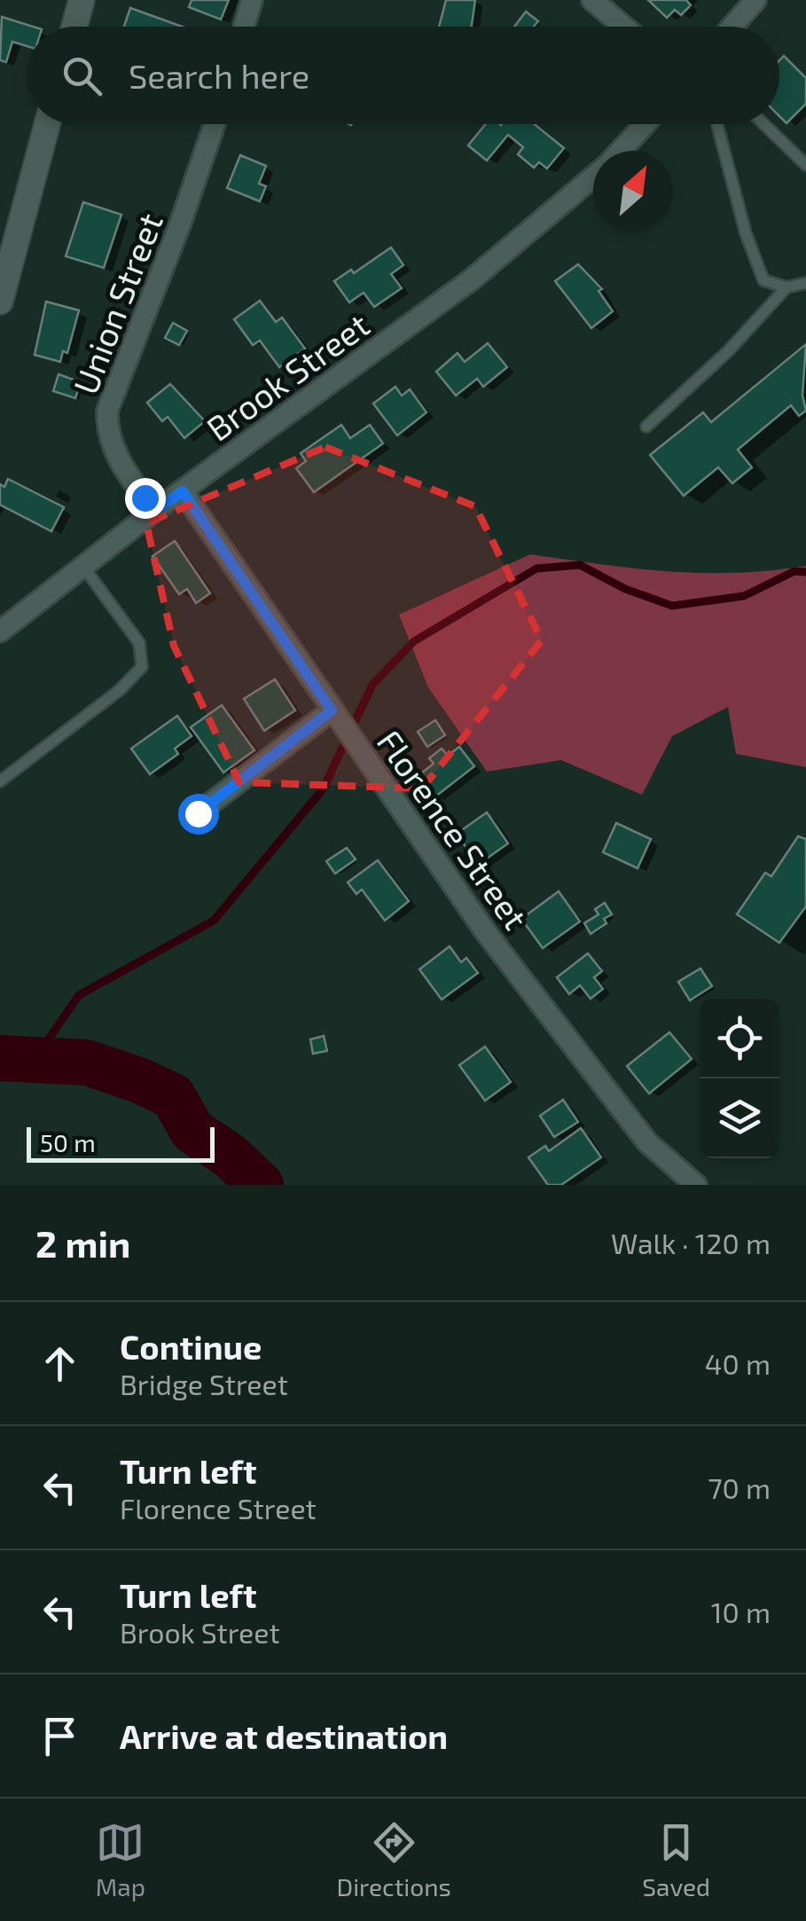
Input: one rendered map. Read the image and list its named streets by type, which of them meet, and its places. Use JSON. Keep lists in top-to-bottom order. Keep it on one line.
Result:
{"streets":{"street":["Union Street","Brook Street","Florence Street"]},"crossings":[["Union Street","Brook Street"],["Brook Street","Florence Street"]],"scale_bar":"50 m","north":"top right","page":{"search":"Search here","scale":"50 m","heading":["2 min","Walk · 120 m"],"list":[["Continue","Bridge Street","40 m"],["Turn left","Florence Street","70 m"],["Turn left","Brook Street","10 m"],"Arrive at destination"],"nav":["Map","Directions","Saved"]}}
